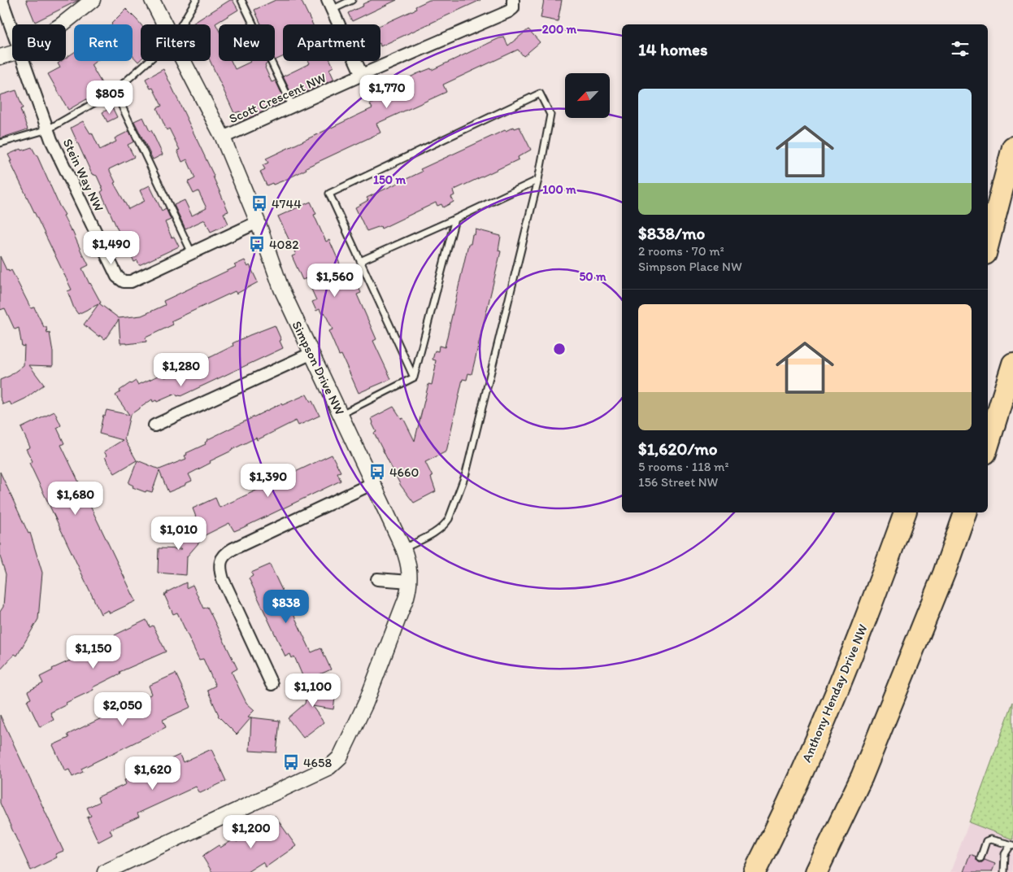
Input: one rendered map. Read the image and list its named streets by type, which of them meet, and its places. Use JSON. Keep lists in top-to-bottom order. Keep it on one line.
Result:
{"streets":{"highway":["Anthony Henday Drive NW"],"street":["Scott Crescent NW","Stein Way NW","Simpson Drive NW"]},"crossings":[["Scott Crescent NW","Simpson Drive NW"],["Stein Way NW","Simpson Drive NW"]],"places":{"bus stop":["4744","4082","4660","4658"]},"north":"bottom left","page":{"chip":["Buy","Rent","Filters","New","Apartment"],"heading":"14 homes","list":[{"name":"$838/mo","note":"2 rooms · 70 m² · Simpson Place NW"},{"name":"$1,620/mo","note":"5 rooms · 118 m² · 156 Street NW"}],"price":["$1,770","$805","$1,490","$1,560","$1,280","$1,390","$1,680","$1,010","$838","$1,150","$1,100","$2,050","$1,620","$1,200"]},"rings":["200 m","150 m","100 m","50 m"]}
